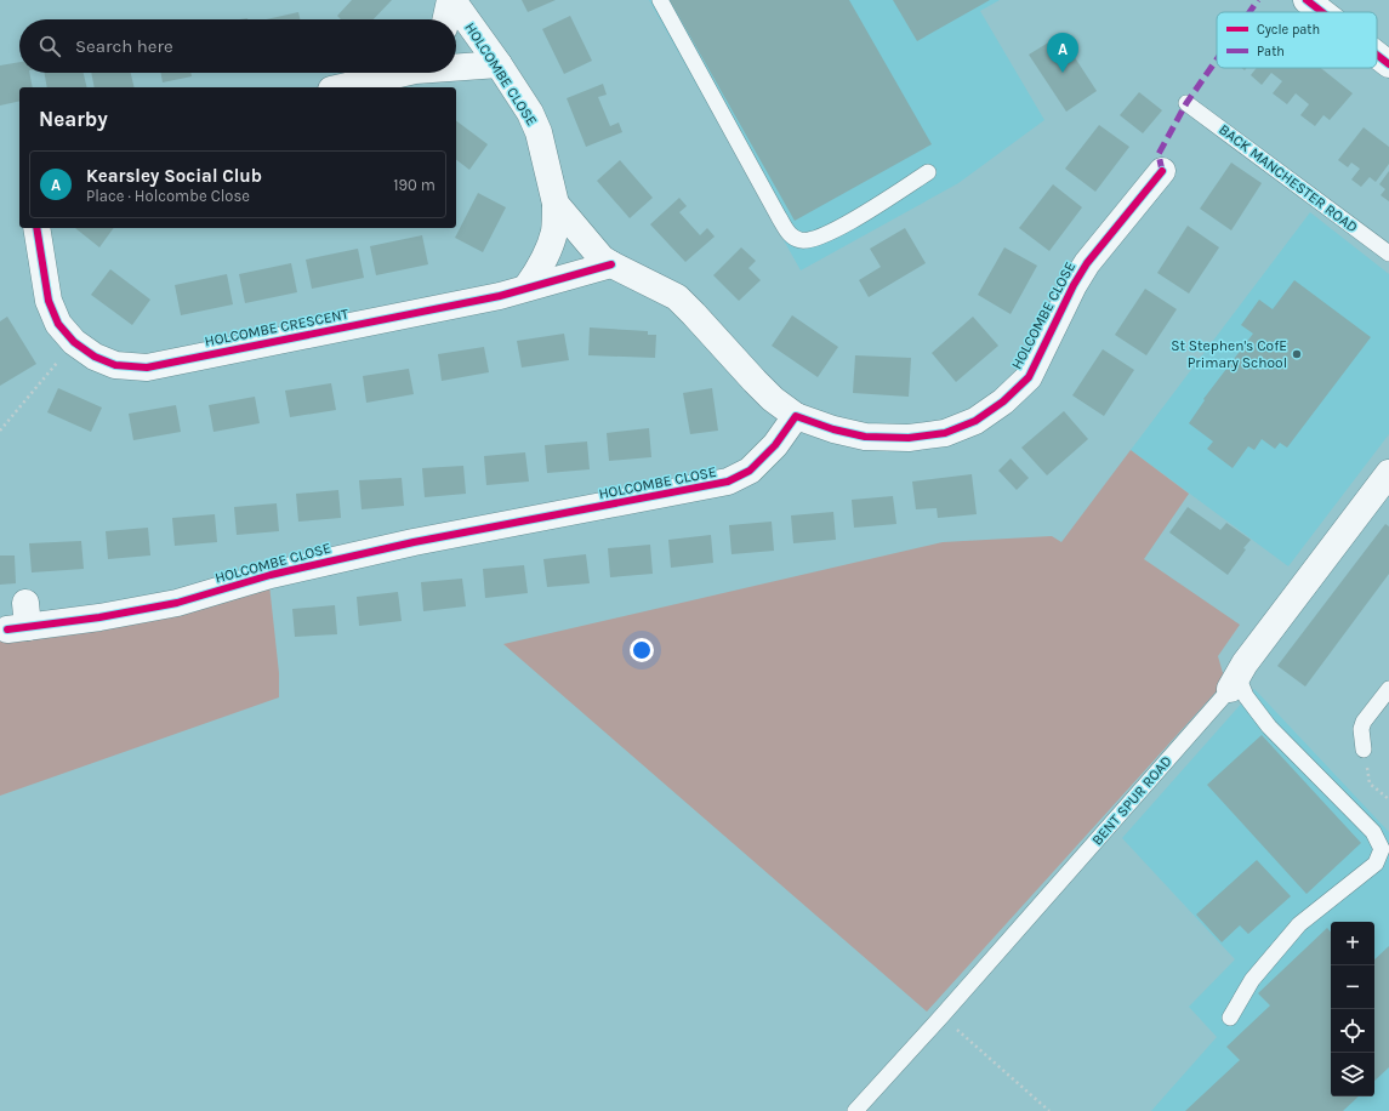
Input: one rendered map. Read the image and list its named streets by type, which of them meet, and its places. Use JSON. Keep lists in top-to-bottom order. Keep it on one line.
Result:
{"streets":{"street":["HOLCOMBE CLOSE","HOLCOMBE CRESCENT","BENT SPUR ROAD"],"lane":["BACK MANCHESTER ROAD"]},"crossings":[["HOLCOMBE CLOSE","HOLCOMBE CRESCENT"]],"places":["St Stephen's CofE Primary School"],"legend":["Cycle path","Path"],"page":{"search":"Search here","pins":"A","heading":"Nearby","list":[{"mark":"A","name":"Kearsley Social Club","note":"Place · Holcombe Close","value":"190 m"}],"map_buttons":["+","−"]}}
